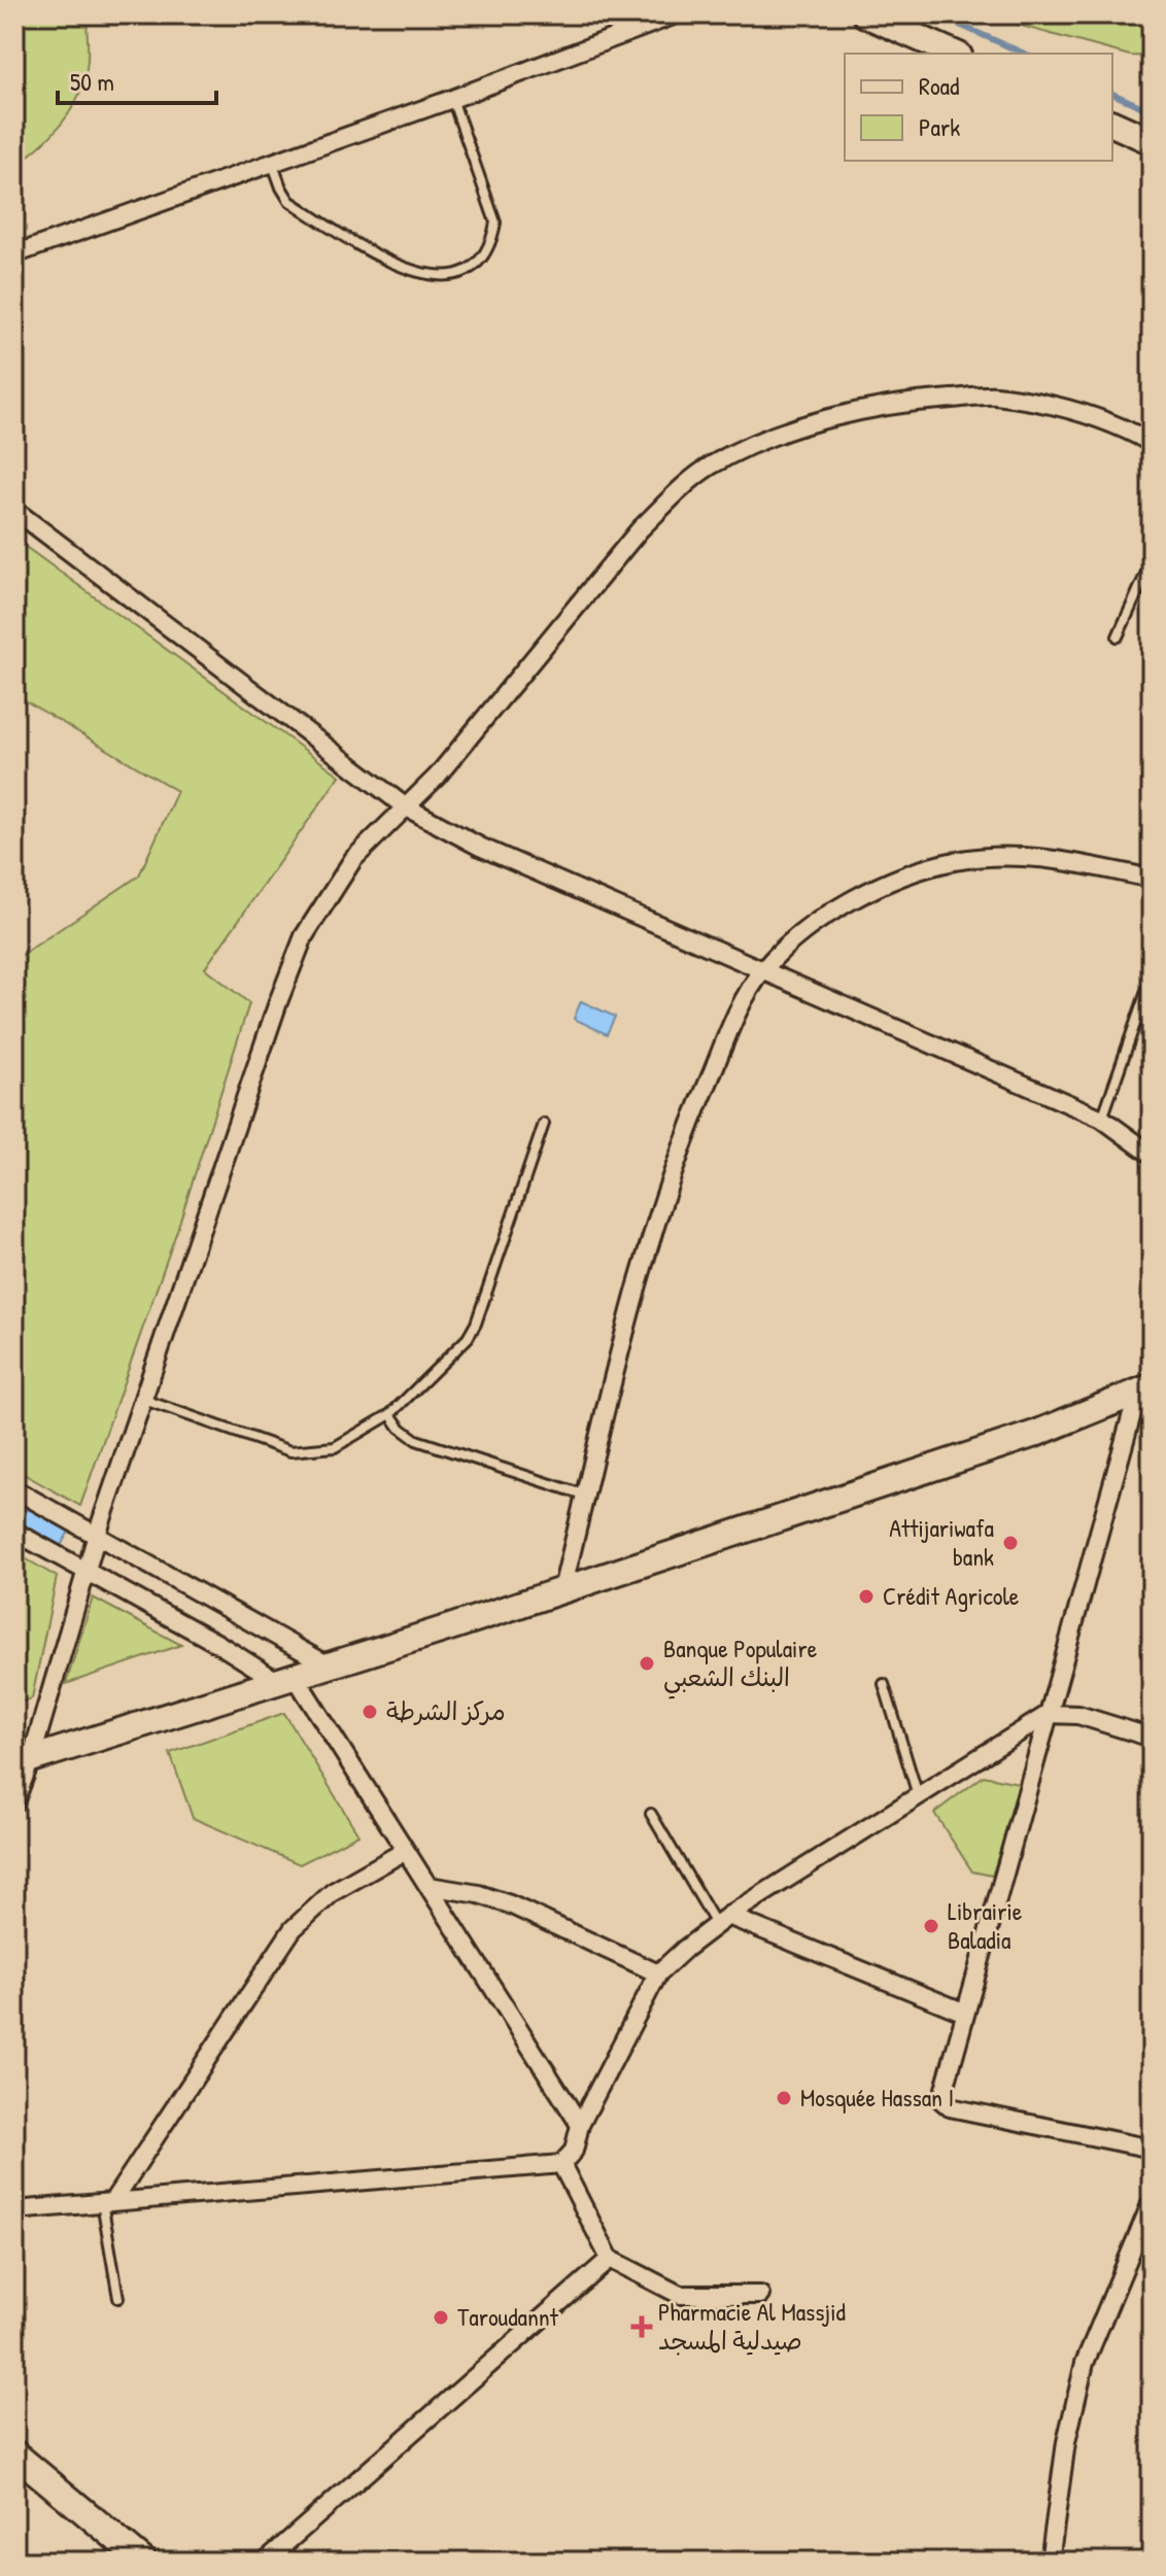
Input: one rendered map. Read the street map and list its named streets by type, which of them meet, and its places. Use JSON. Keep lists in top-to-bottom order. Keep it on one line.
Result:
{"places":{"other":["Attijariwafa bank","Crédit Agricole","Banque Populaire البنك الشعبي","مركز الشرطة","Librairie Baladia","Mosquée Hassan I","Taroudannt"],"health":["Pharmacie Al Massjid صيدلية المسجد"]},"legend":["Road","Park"],"scale_bar":"50 m"}
